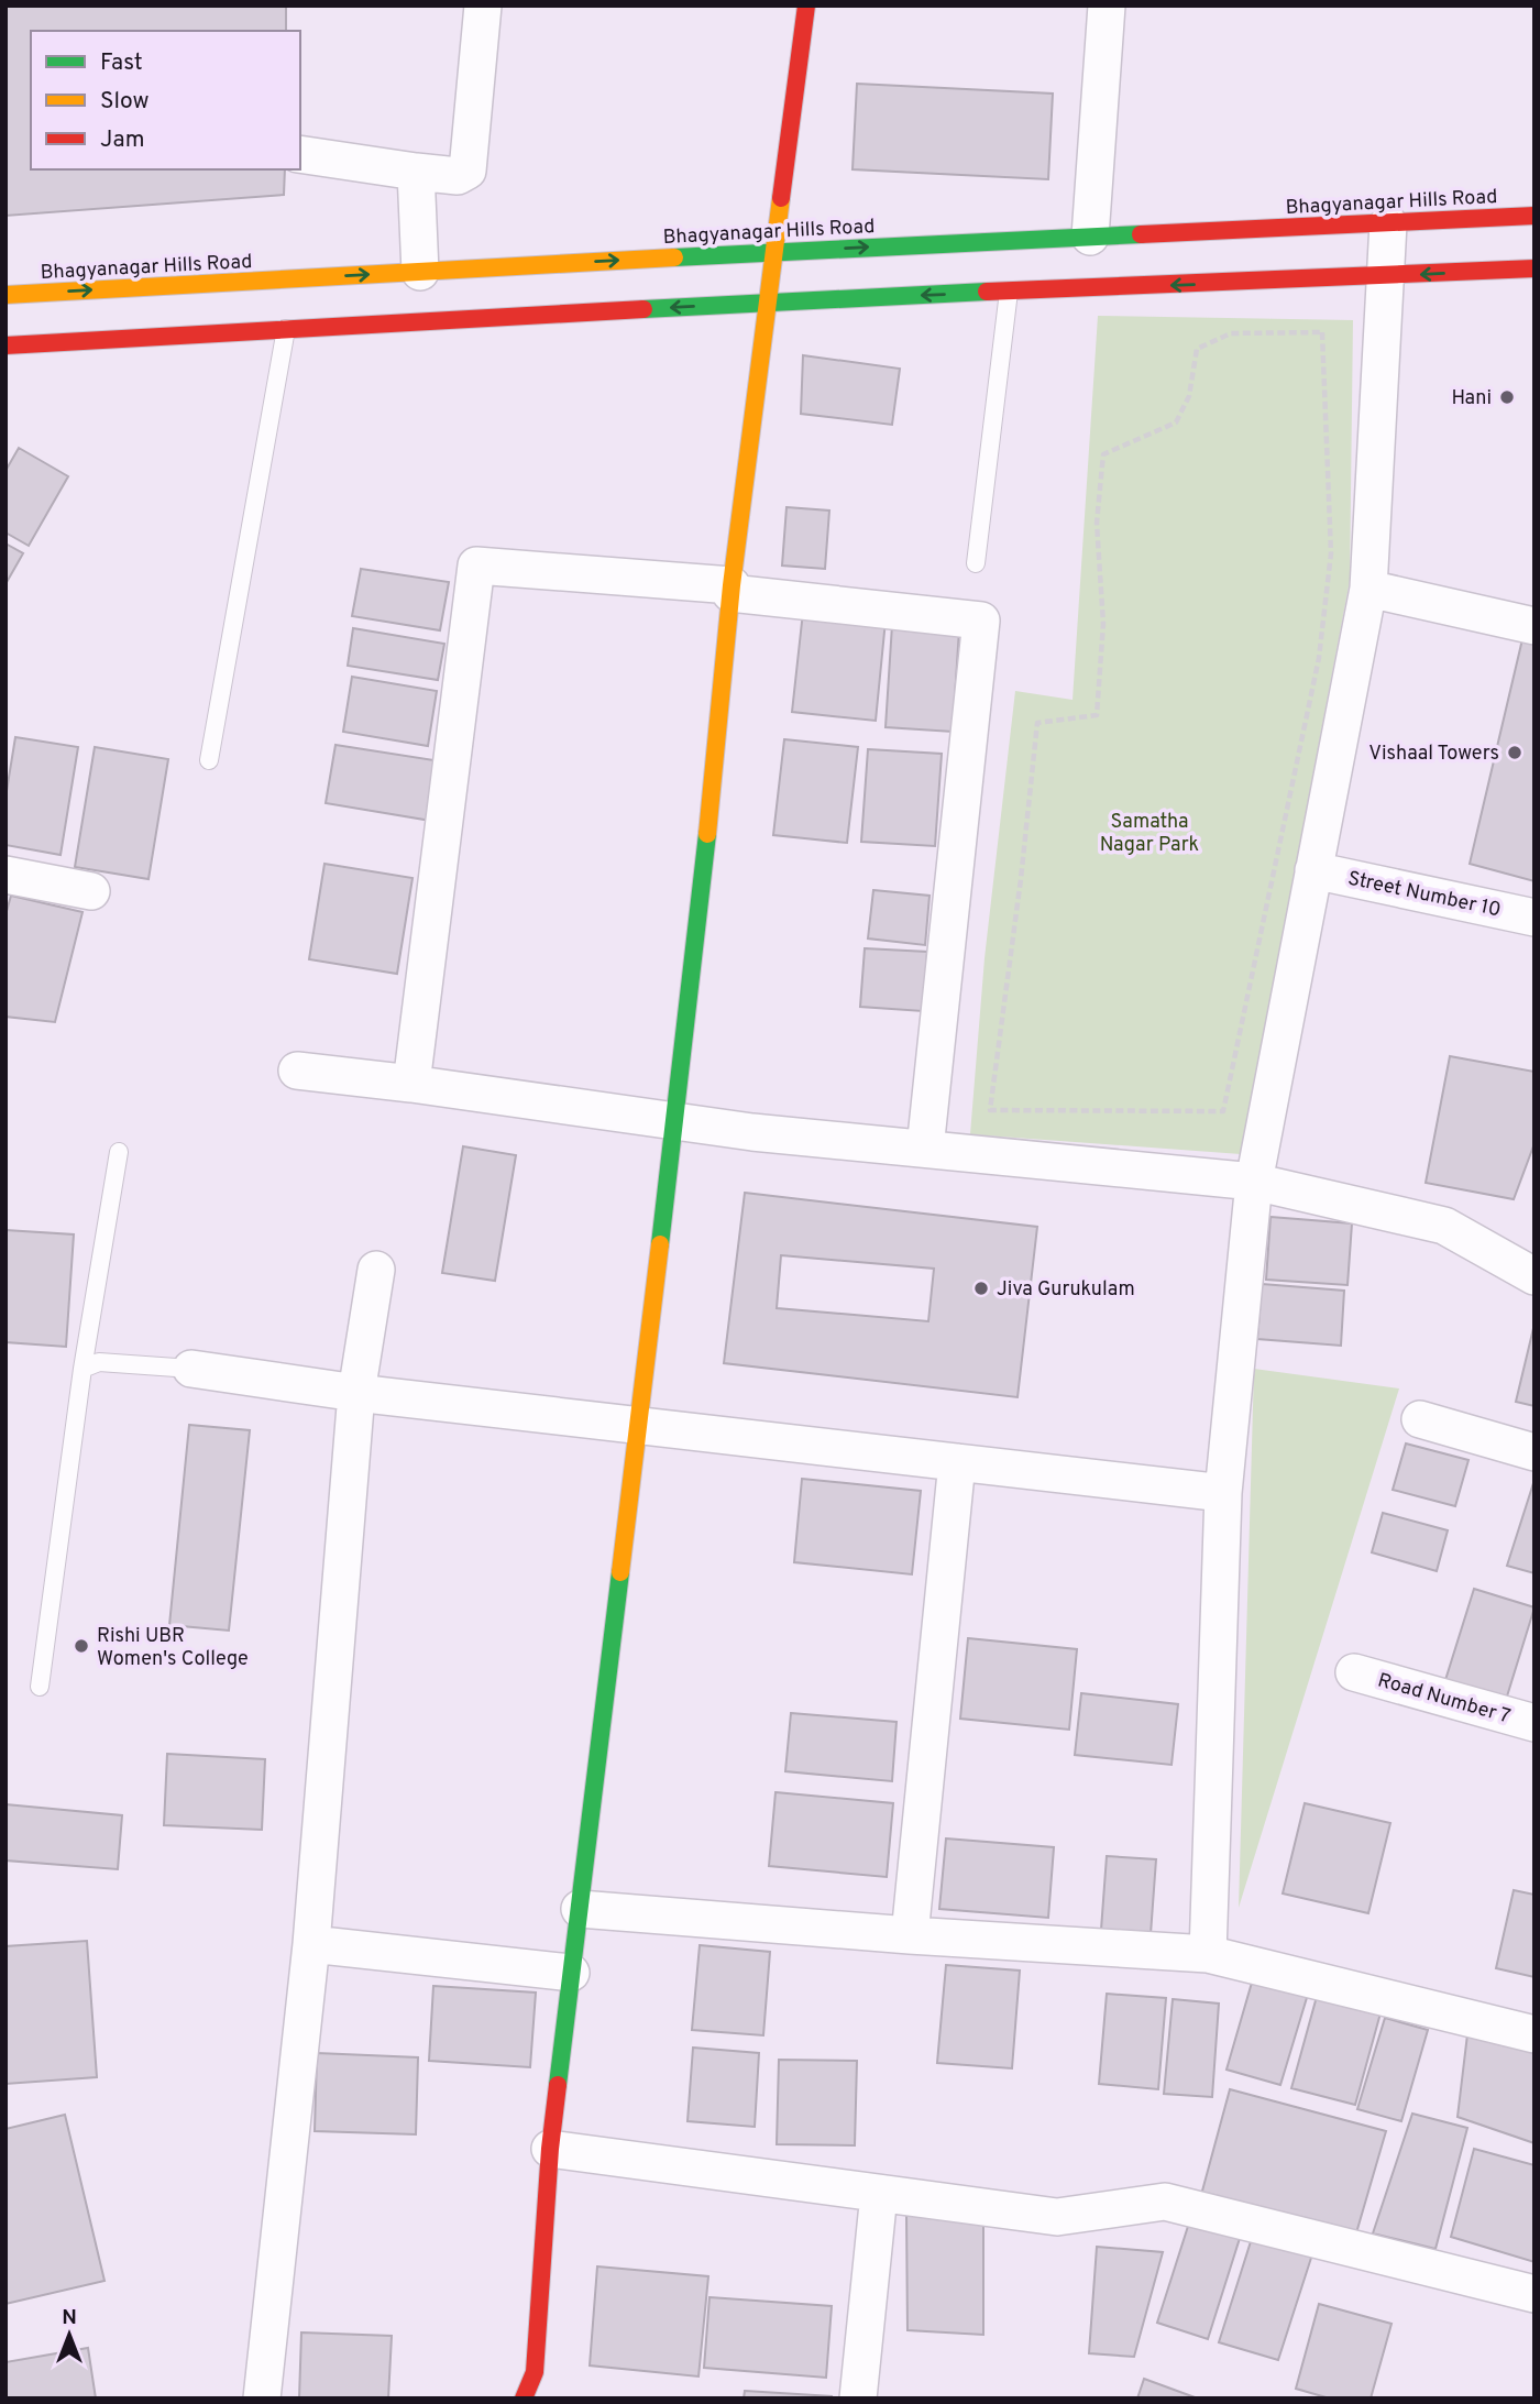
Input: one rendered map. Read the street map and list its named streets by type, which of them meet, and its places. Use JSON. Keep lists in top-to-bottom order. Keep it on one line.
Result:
{"streets":{"main road":["Bhagyanagar Hills Road"],"street":["Street Number 10","Road Number 7"]},"parks":["Samatha Nagar Park"],"places":["Hani","Vishaal Towers","Jiva Gurukulam","Rishi UBR Women's College"],"legend":["Fast","Slow","Jam"],"north":"top"}
